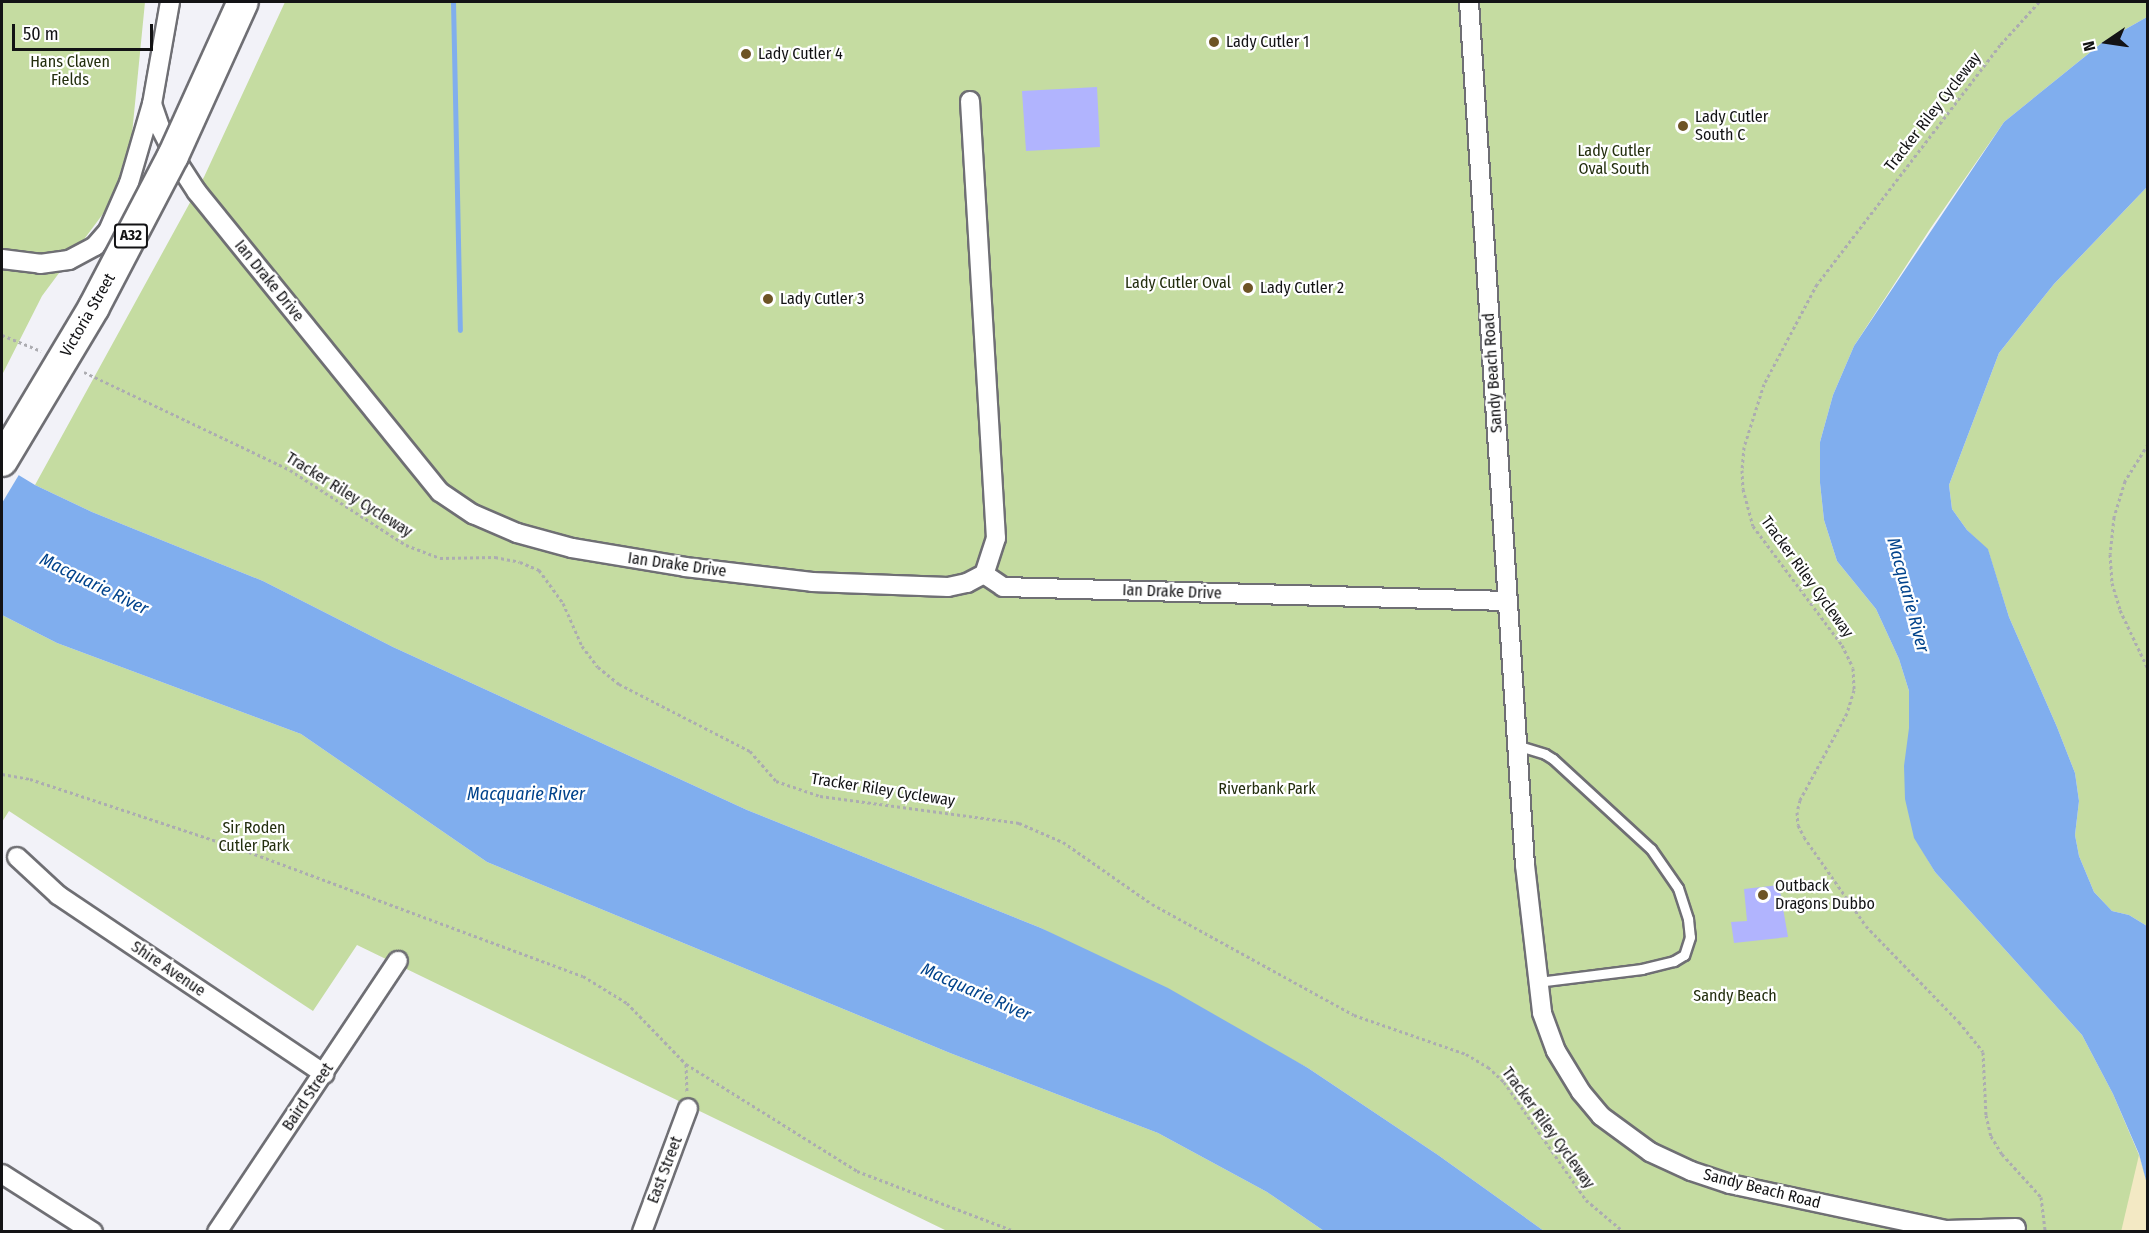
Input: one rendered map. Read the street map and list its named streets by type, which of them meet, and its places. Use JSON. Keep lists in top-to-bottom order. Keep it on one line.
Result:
{"streets":{"highway":["A32","Victoria Street"],"street":["Ian Drake Drive","Sandy Beach Road","Shire Avenue","Baird Street","East Street"],"path":["Tracker Riley Cycleway"]},"crossings":[["Ian Drake Drive","Sandy Beach Road"],["Shire Avenue","Baird Street"]],"water":["Macquarie River"],"parks":["Hans Claven Fields","Lady Cutler Oval South","Lady Cutler Oval","Riverbank Park","Sir Roden Cutler Park","Sandy Beach"],"places":["Lady Cutler 1","Lady Cutler 4","Lady Cutler South C","Lady Cutler 2","Lady Cutler 3","Outback Dragons Dubbo"],"scale_bar":"50 m","north":"left"}
